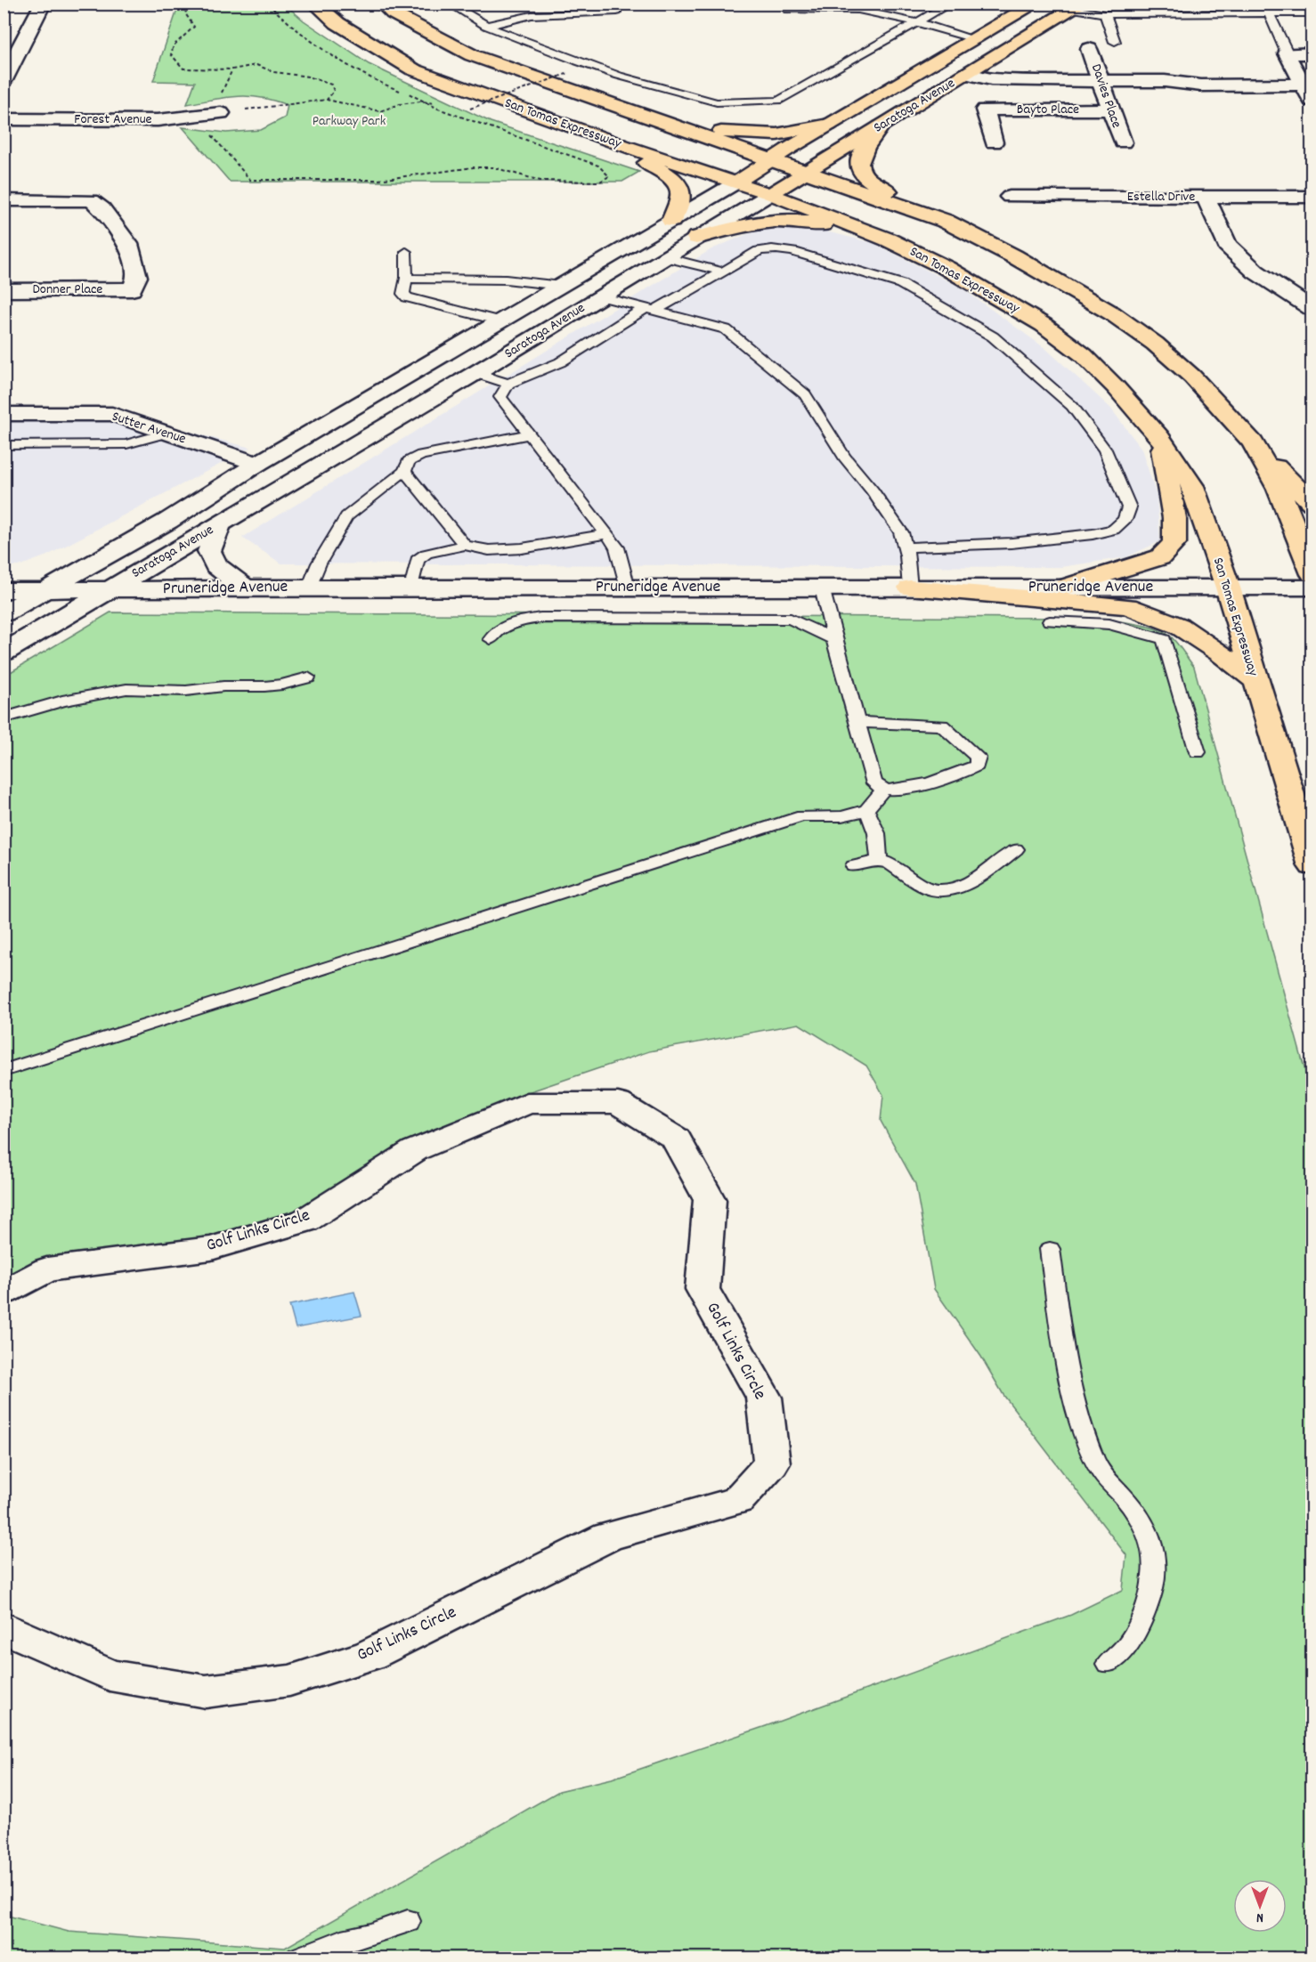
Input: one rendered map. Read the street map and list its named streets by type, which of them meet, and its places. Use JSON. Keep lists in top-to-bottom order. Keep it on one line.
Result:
{"streets":{"main road":["Saratoga Avenue","San Tomas Expressway"],"street":["Davies Place","Bayto Place","Forest Avenue","Estella Drive","Donner Place","Sutter Avenue","Pruneridge Avenue","Golf Links Circle"]},"crossings":[["Davies Place","Bayto Place"],["Saratoga Avenue","San Tomas Expressway"],["Saratoga Avenue","Sutter Avenue"],["Saratoga Avenue","Pruneridge Avenue"],["San Tomas Expressway","Pruneridge Avenue"]],"parks":["Parkway Park"],"north":"bottom"}
